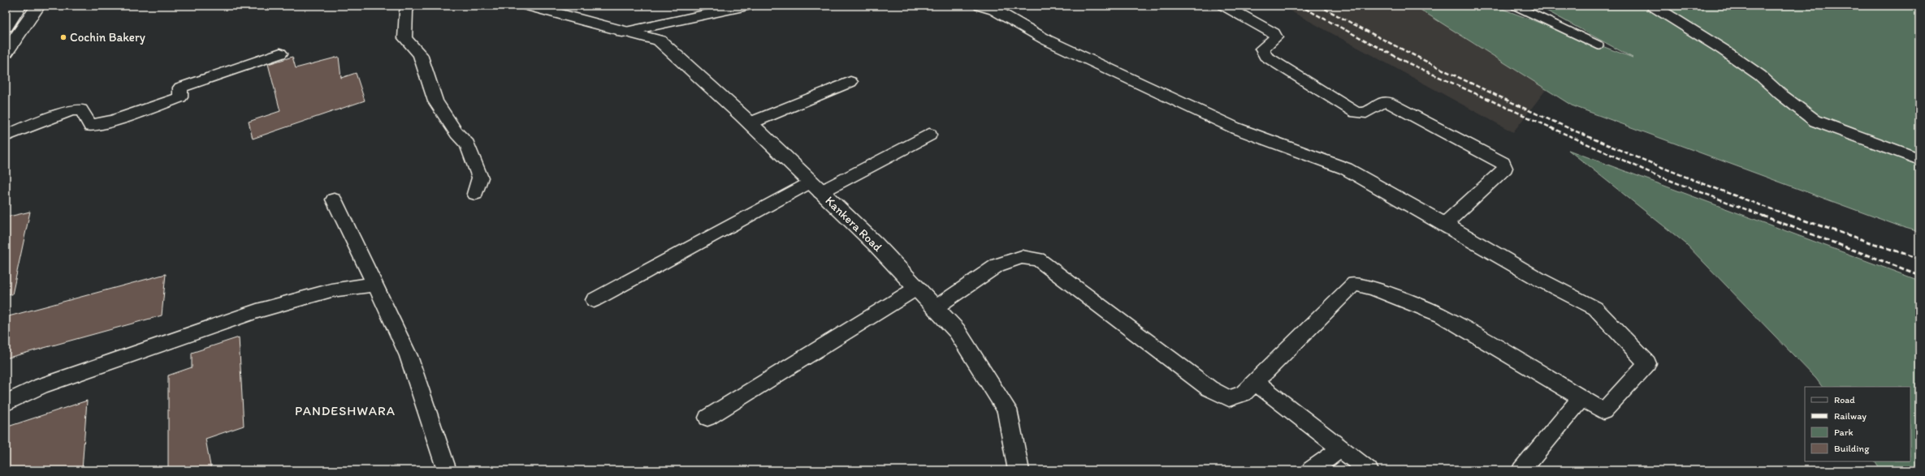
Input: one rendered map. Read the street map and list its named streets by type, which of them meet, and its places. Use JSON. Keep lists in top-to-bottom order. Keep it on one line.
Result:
{"streets":{"street":["Kankera Road"]},"districts":["PANDESHWARA"],"places":["Cochin Bakery"],"legend":["Road","Railway","Park","Building"]}
